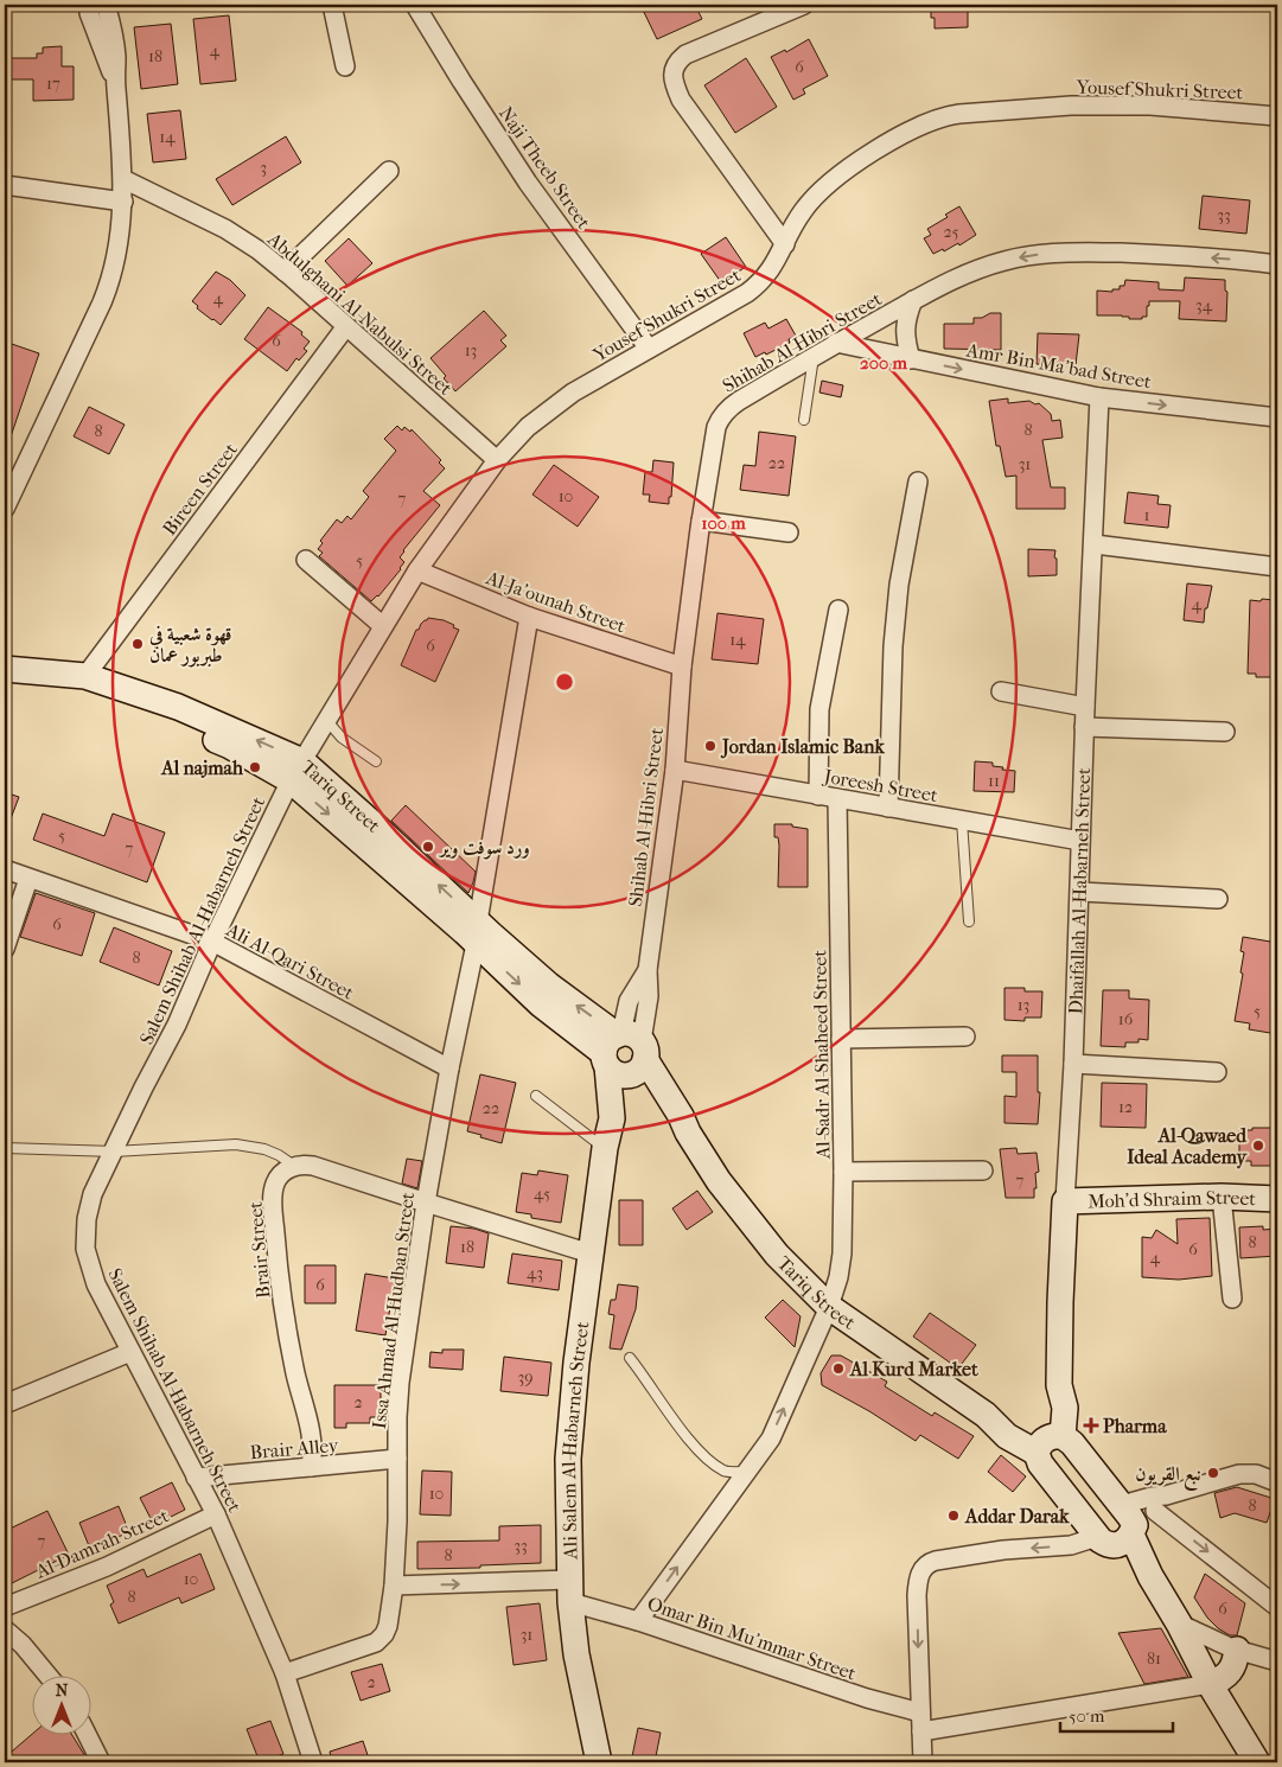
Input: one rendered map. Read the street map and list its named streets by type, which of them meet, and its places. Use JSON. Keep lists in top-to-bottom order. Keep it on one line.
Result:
{"streets":{"street":["Yousef Shukri Street","Naji Theeb Street","Abdulghani Al-Nabulsi Street","Shihab Al-Hibri Street","Amr Bin Ma’bad Street","Bireen Street","Al-Ja’ounah Street","Joreesh Street","Tariq Street","Dhaifallah Al-Habarneh Street","Salem Shihab Al-Habarneh Street","Ali Al-Qari Street","Al-Sadr Al-Shaheed Street","Moh'd Shraim Street","Brair Street","Issa Ahmad Al-Hudban Street","Ali Salem Al-Habarneh Street","Brair Alley","Al-Damrah Street","Omar Bin Mu’mmar Street"]},"crossings":[["Yousef Shukri Street","Naji Theeb Street"],["Yousef Shukri Street","Abdulghani Al-Nabulsi Street"],["Yousef Shukri Street","Al-Ja’ounah Street"],["Yousef Shukri Street","Tariq Street"],["Yousef Shukri Street","Salem Shihab Al-Habarneh Street"],["Abdulghani Al-Nabulsi Street","Bireen Street"],["Shihab Al-Hibri Street","Amr Bin Ma’bad Street"],["Shihab Al-Hibri Street","Al-Ja’ounah Street"],["Shihab Al-Hibri Street","Joreesh Street"],["Shihab Al-Hibri Street","Tariq Street"],["Shihab Al-Hibri Street","Ali Salem Al-Habarneh Street"],["Amr Bin Ma’bad Street","Dhaifallah Al-Habarneh Street"],["Bireen Street","Tariq Street"],["Al-Ja’ounah Street","Issa Ahmad Al-Hudban Street"],["Joreesh Street","Dhaifallah Al-Habarneh Street"],["Joreesh Street","Al-Sadr Al-Shaheed Street"],["Tariq Street","Dhaifallah Al-Habarneh Street"],["Tariq Street","Salem Shihab Al-Habarneh Street"],["Tariq Street","Al-Sadr Al-Shaheed Street"],["Tariq Street","Issa Ahmad Al-Hudban Street"],["Tariq Street","Ali Salem Al-Habarneh Street"],["Dhaifallah Al-Habarneh Street","Moh'd Shraim Street"],["Salem Shihab Al-Habarneh Street","Ali Al-Qari Street"],["Salem Shihab Al-Habarneh Street","Issa Ahmad Al-Hudban Street"],["Salem Shihab Al-Habarneh Street","Brair Alley"],["Salem Shihab Al-Habarneh Street","Al-Damrah Street"],["Ali Al-Qari Street","Issa Ahmad Al-Hudban Street"],["Al-Sadr Al-Shaheed Street","Omar Bin Mu’mmar Street"],["Brair Street","Brair Alley"],["Issa Ahmad Al-Hudban Street","Brair Alley"],["Issa Ahmad Al-Hudban Street","Omar Bin Mu’mmar Street"],["Ali Salem Al-Habarneh Street","Omar Bin Mu’mmar Street"]],"one_way":["Al-Sadr Al-Shaheed Street"],"places":{"other":["قهوة شعبية في طبربور عمان","Jordan Islamic Bank","Al najmah","ورد سوفت وير","Al-Qawaed Ideal Academy","Al Kurd Market","نبع القريون","Addar Darak"],"health":["Pharma"]},"house_numbers":["4","18","6","17","14","3","33","25","4","34","6","13","8","8","22","31","10","7","1","5","4","14","6","11","5","7","6","8","13","5","16","12","22","7","45","8","18","6","4","43","6","39","2","10","8","7","33","8","10","8","6","31","81","2"],"scale_bar":"50 m","north":"top","rings":["200 m","100 m"]}
